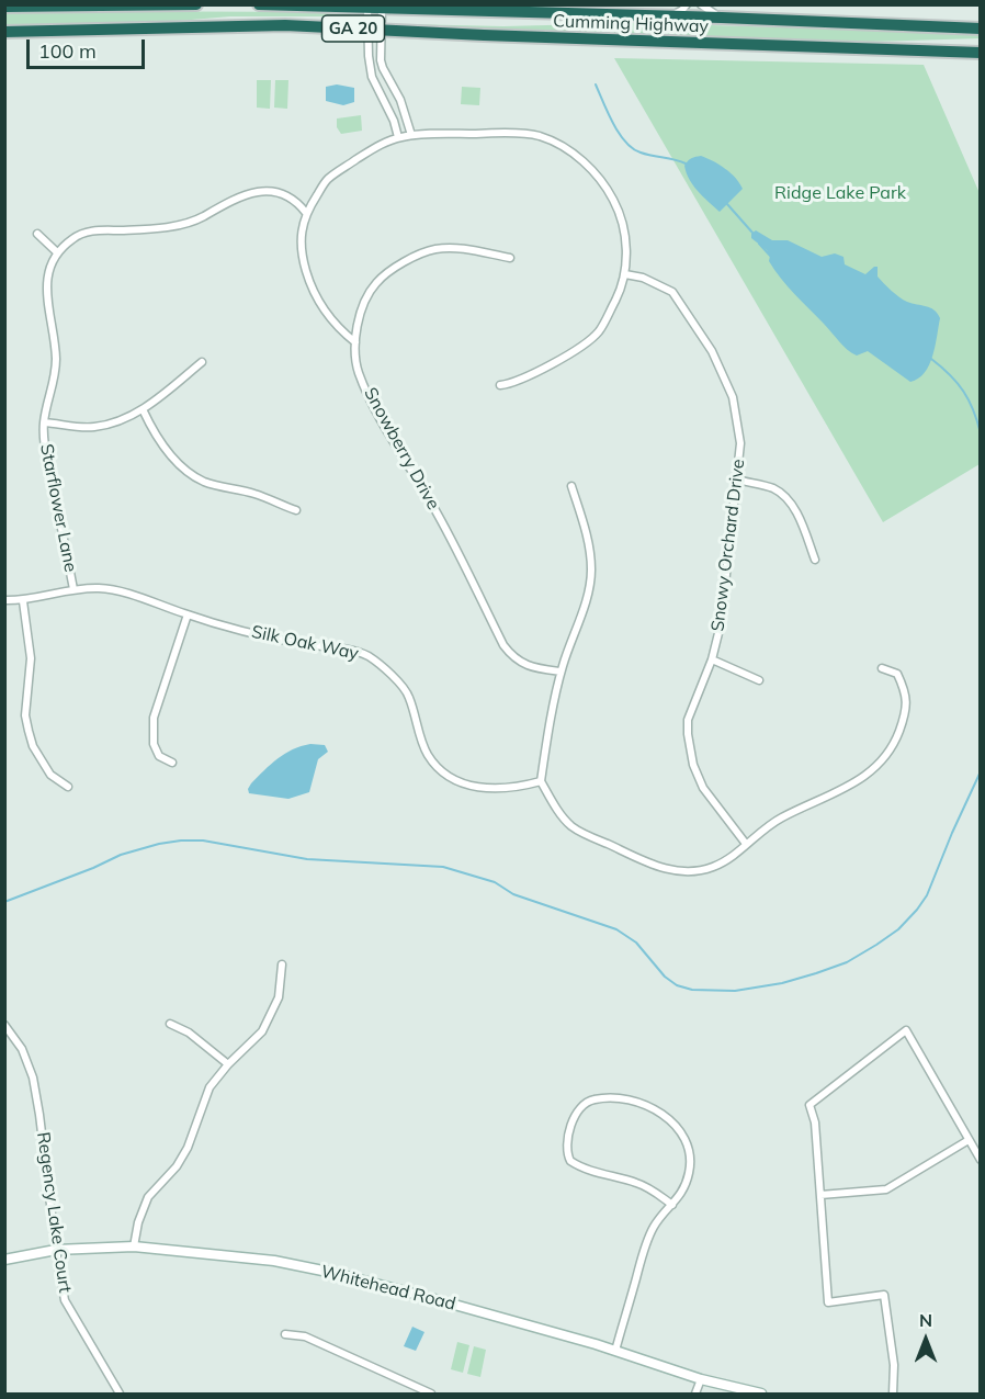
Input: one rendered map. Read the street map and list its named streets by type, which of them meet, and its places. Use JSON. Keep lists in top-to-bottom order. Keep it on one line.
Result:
{"streets":{"highway":["Cumming Highway","GA 20"],"street":["Snowberry Drive","Starflower Lane","Snowy Orchard Drive","Silk Oak Way","Regency Lake Court","Whitehead Road"]},"crossings":[["Starflower Lane","Silk Oak Way"],["Regency Lake Court","Whitehead Road"]],"parks":["Ridge Lake Park"],"scale_bar":"100 m","north":"top"}
